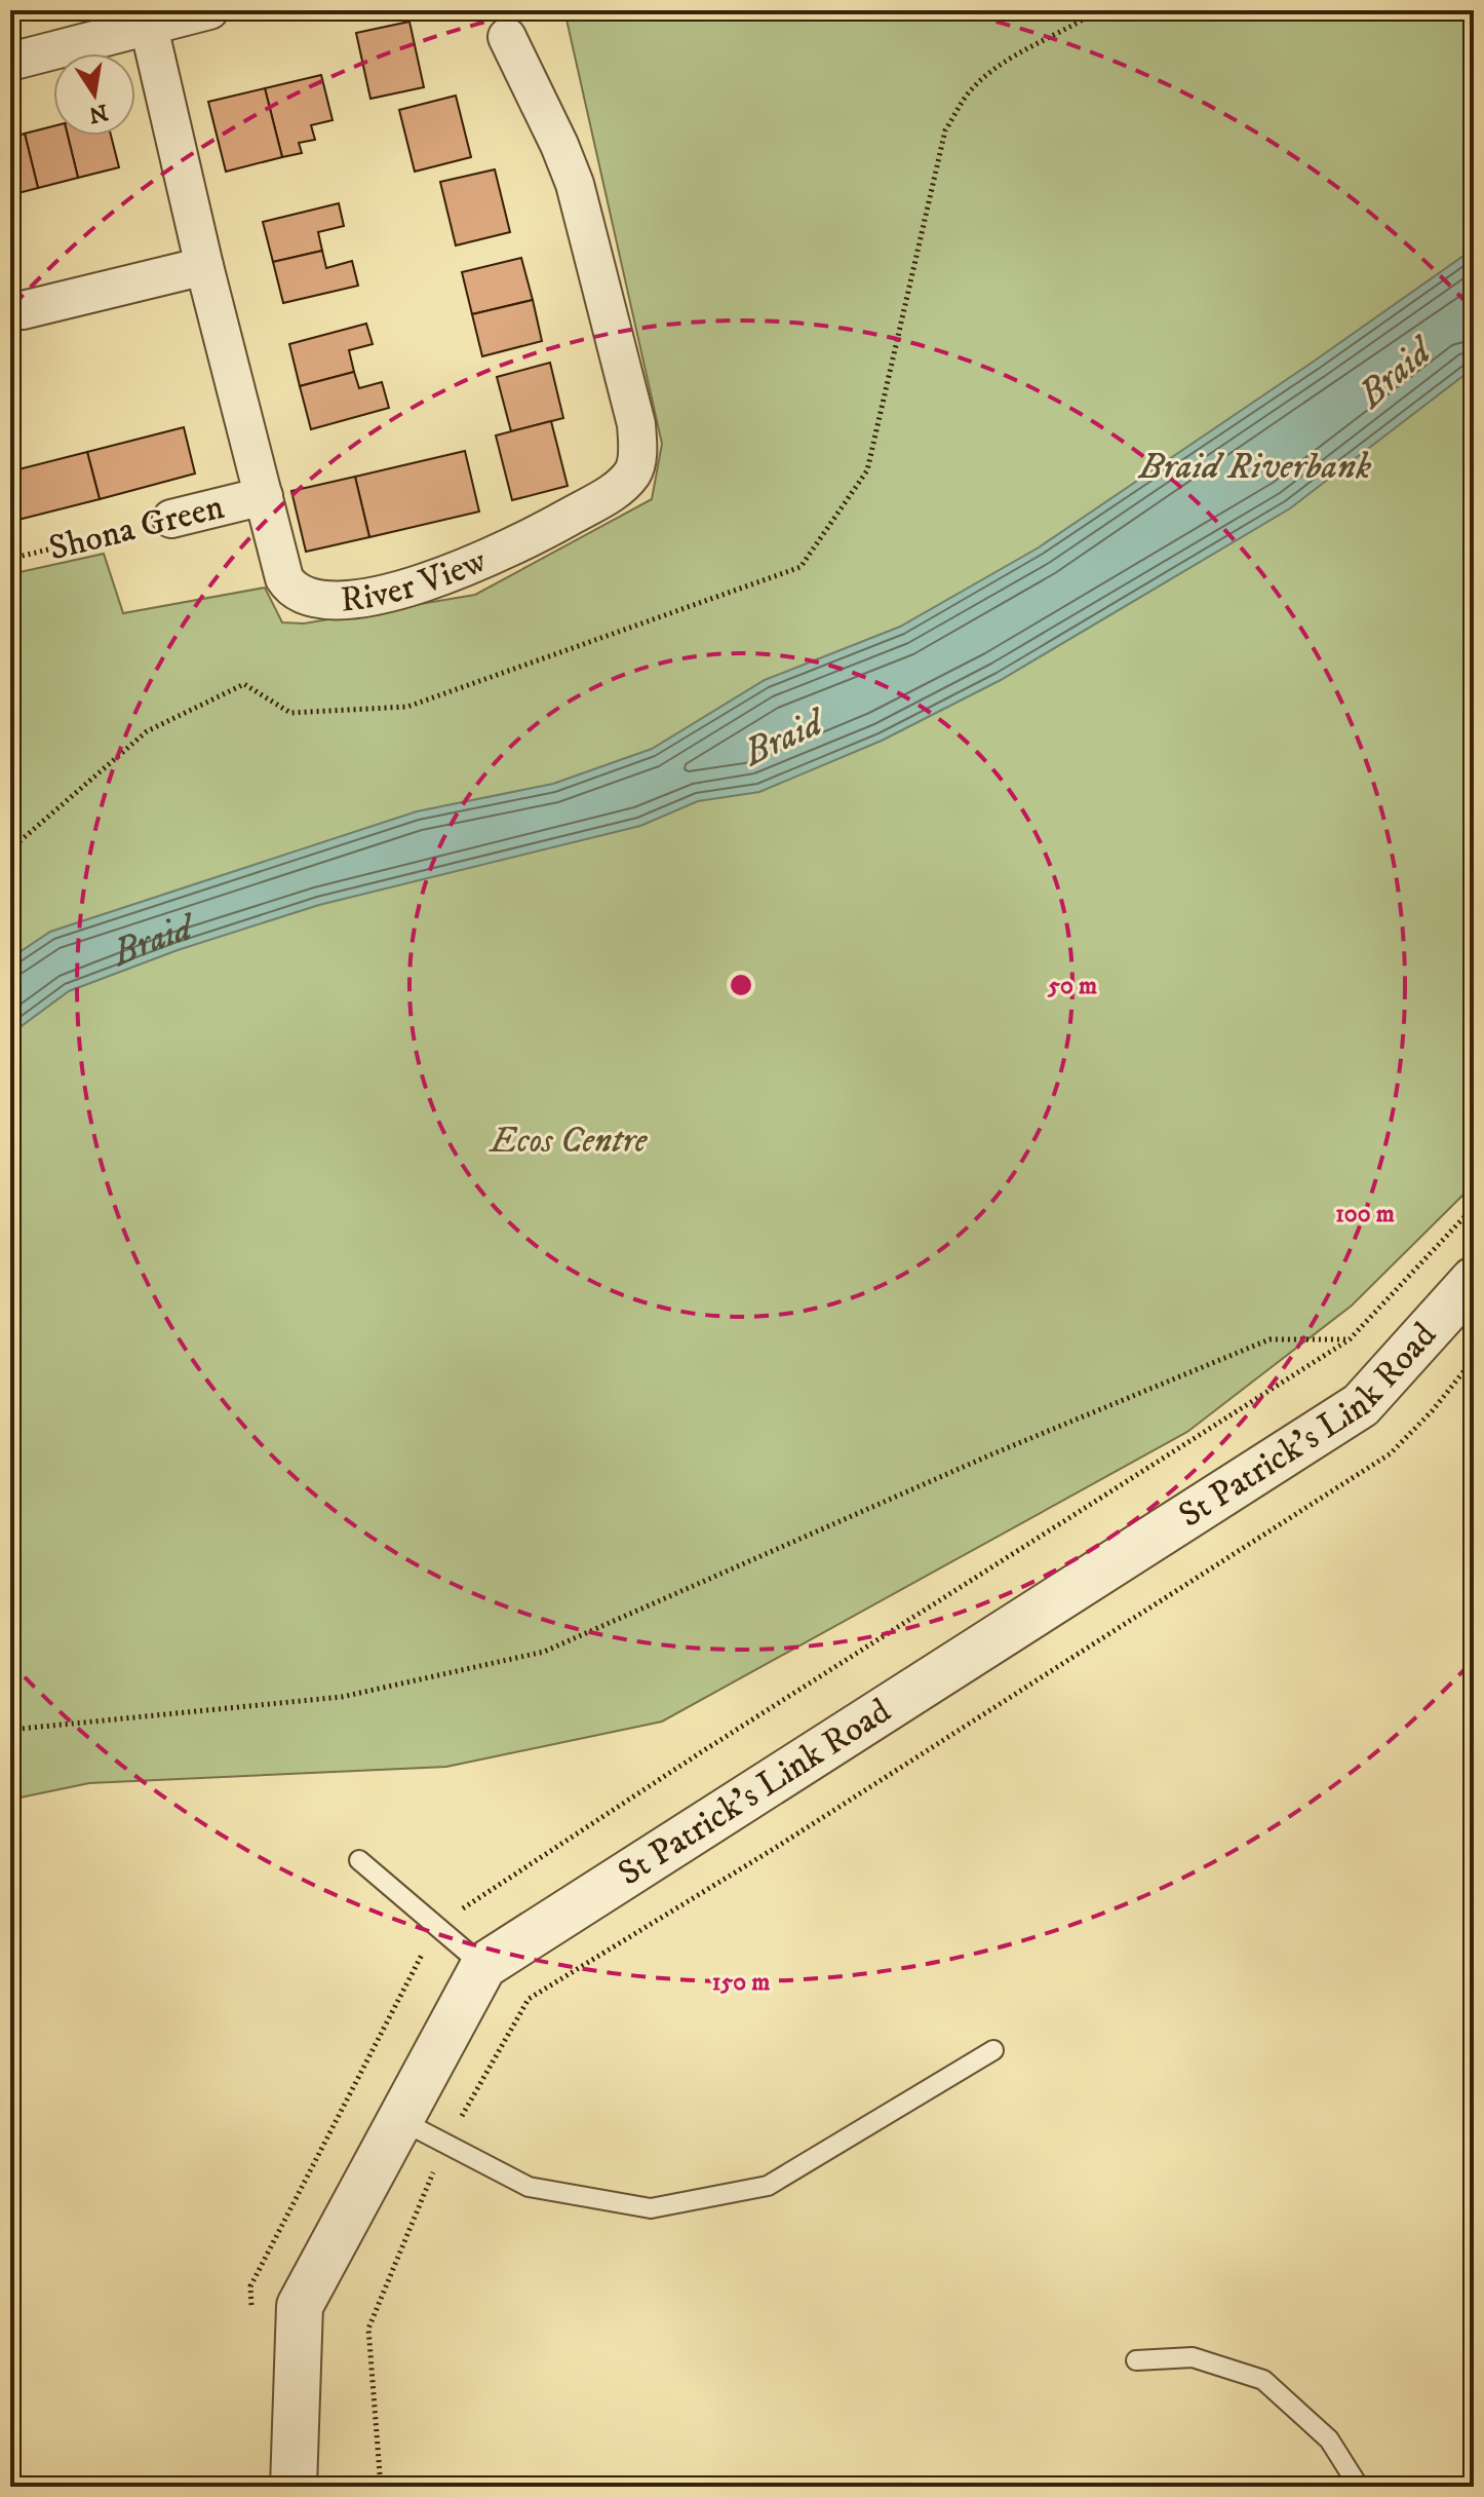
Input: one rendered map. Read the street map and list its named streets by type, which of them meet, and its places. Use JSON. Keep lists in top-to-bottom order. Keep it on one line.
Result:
{"streets":{"street":["Shona Green","River View","St Patrick’s Link Road"]},"crossings":[["Shona Green","River View"]],"water":["Braid","Braid Riverbank"],"parks":["Ecos Centre"],"north":"bottom","rings":["50 m","100 m","150 m"]}
